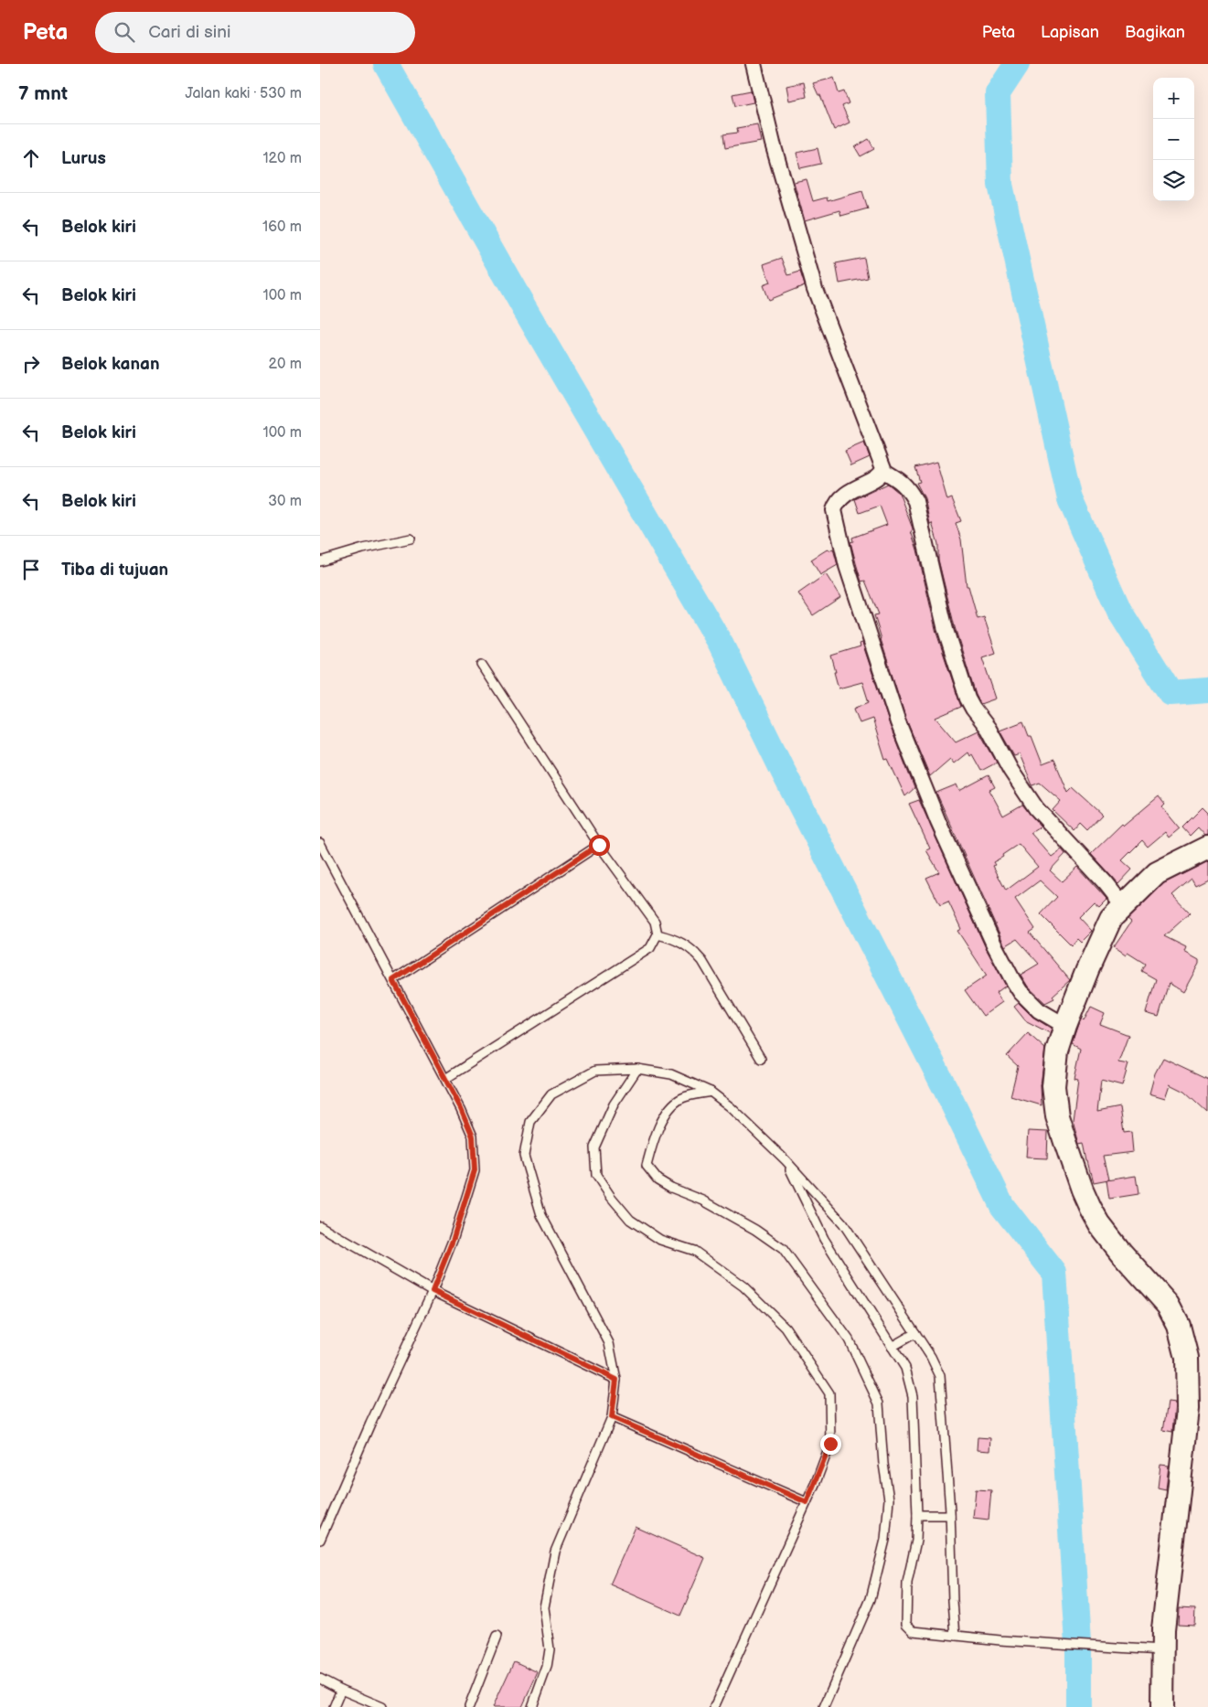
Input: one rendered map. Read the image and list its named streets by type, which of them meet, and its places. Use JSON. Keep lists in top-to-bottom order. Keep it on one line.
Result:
{"page":{"header":"Peta","search":"Cari di sini","nav":["Peta","Lapisan","Bagikan"],"heading":["7 mnt","Jalan kaki · 530 m"],"map_buttons":["+","−"],"list":[["Lurus","120 m"],["Belok kiri","160 m"],["Belok kiri","100 m"],["Belok kanan","20 m"],["Belok kiri","100 m"],["Belok kiri","30 m"],"Tiba di tujuan"]}}
